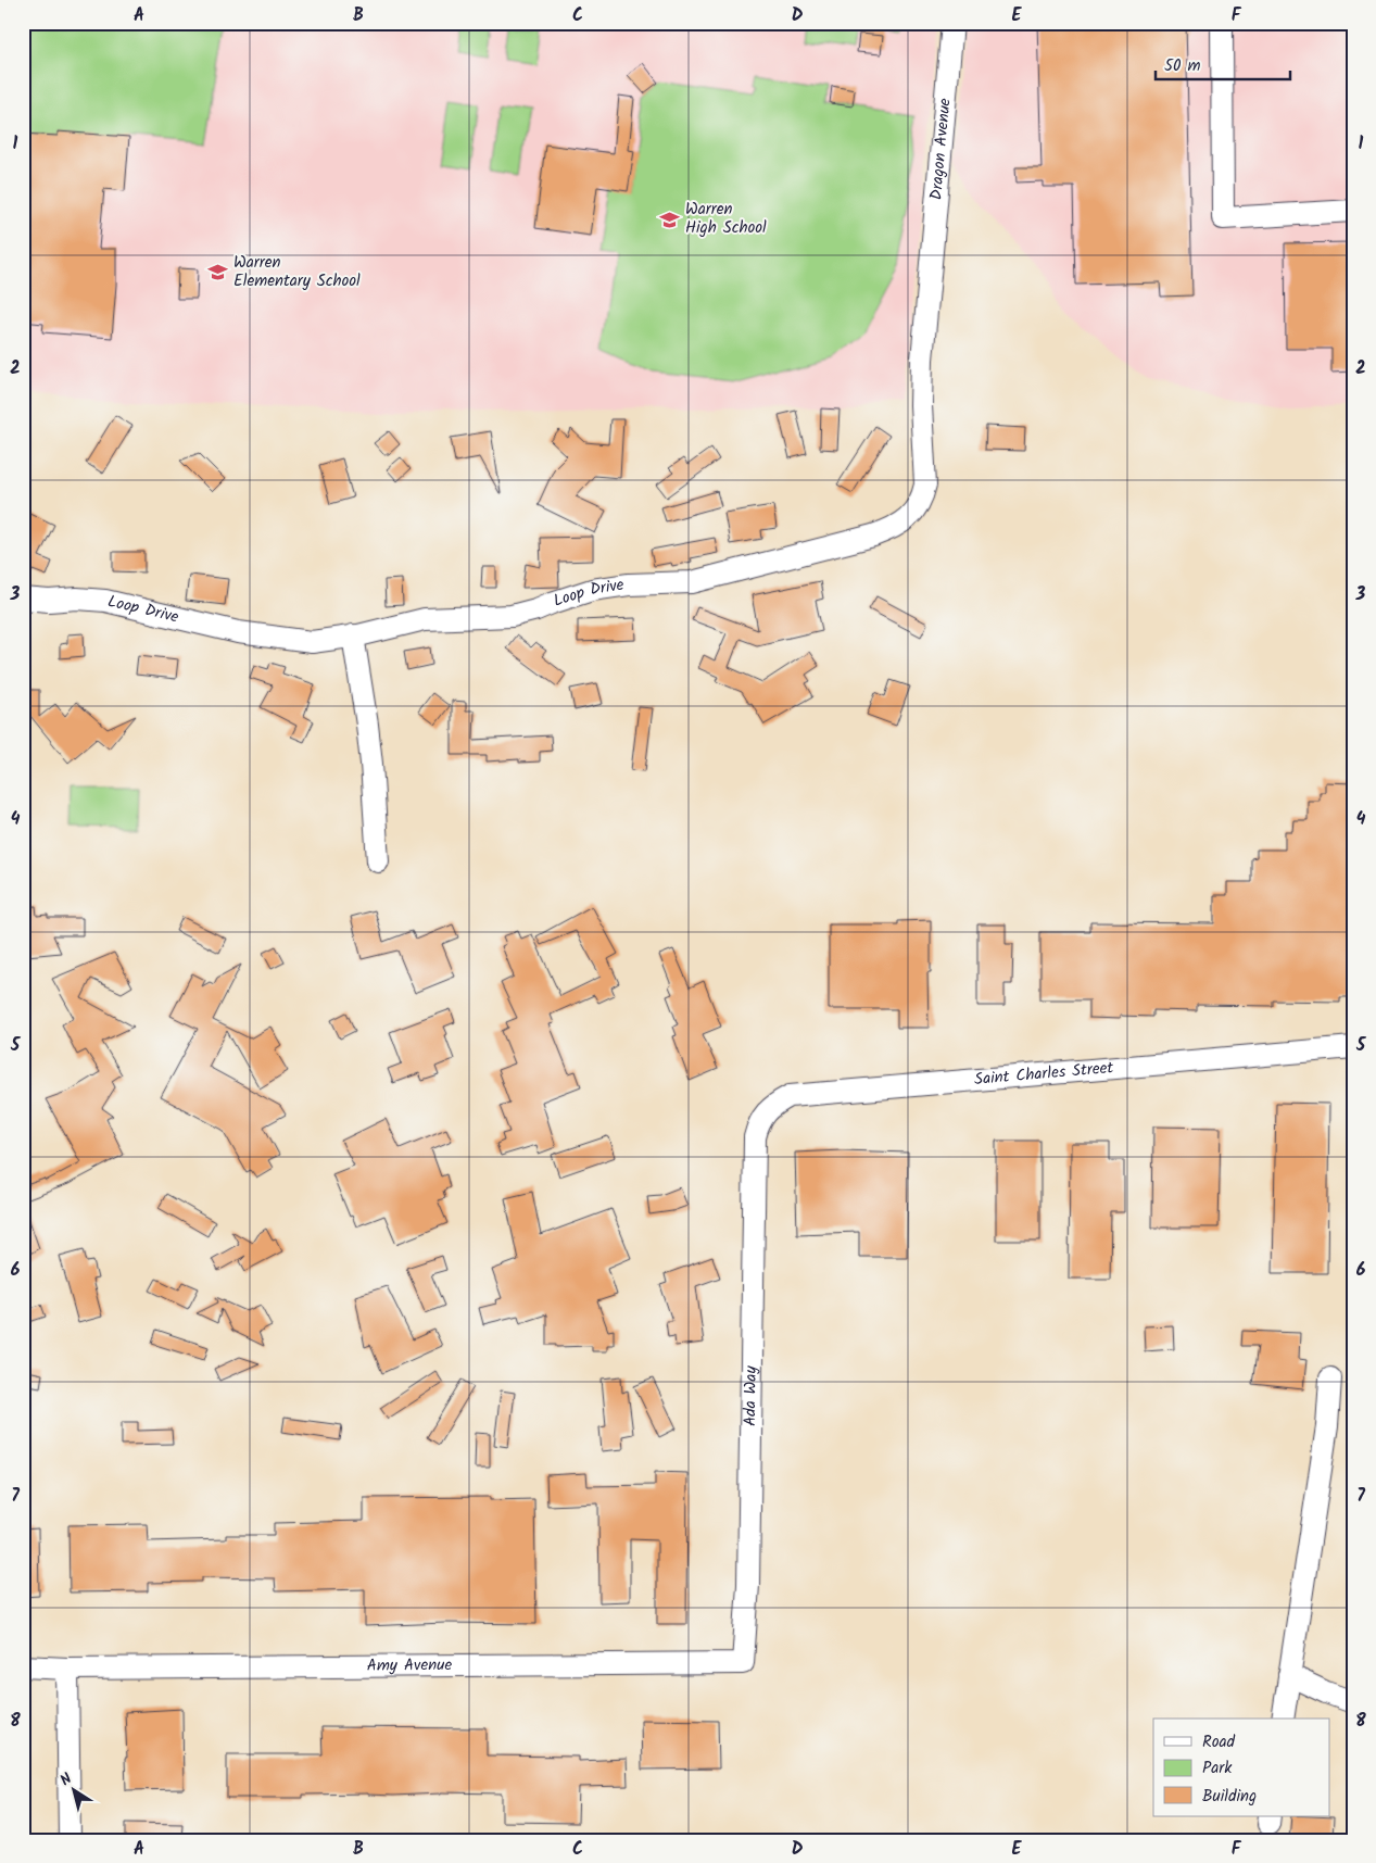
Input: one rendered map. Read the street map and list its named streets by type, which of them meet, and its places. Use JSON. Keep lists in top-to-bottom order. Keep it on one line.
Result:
{"streets":{"street":["Dragon Avenue","Loop Drive","Saint Charles Street","Ada Way","Amy Avenue"]},"crossings":[["Dragon Avenue","Loop Drive"],["Saint Charles Street","Ada Way"],["Ada Way","Amy Avenue"]],"places":{"school or university":["Warren High School","Warren Elementary School"]},"legend":["Road","Park","Building"],"scale_bar":"50 m","north":"top left","grid":{"columns":["A","B","C","D","E","F"],"rows":["1","2","3","4","5","6","7","8"]}}
